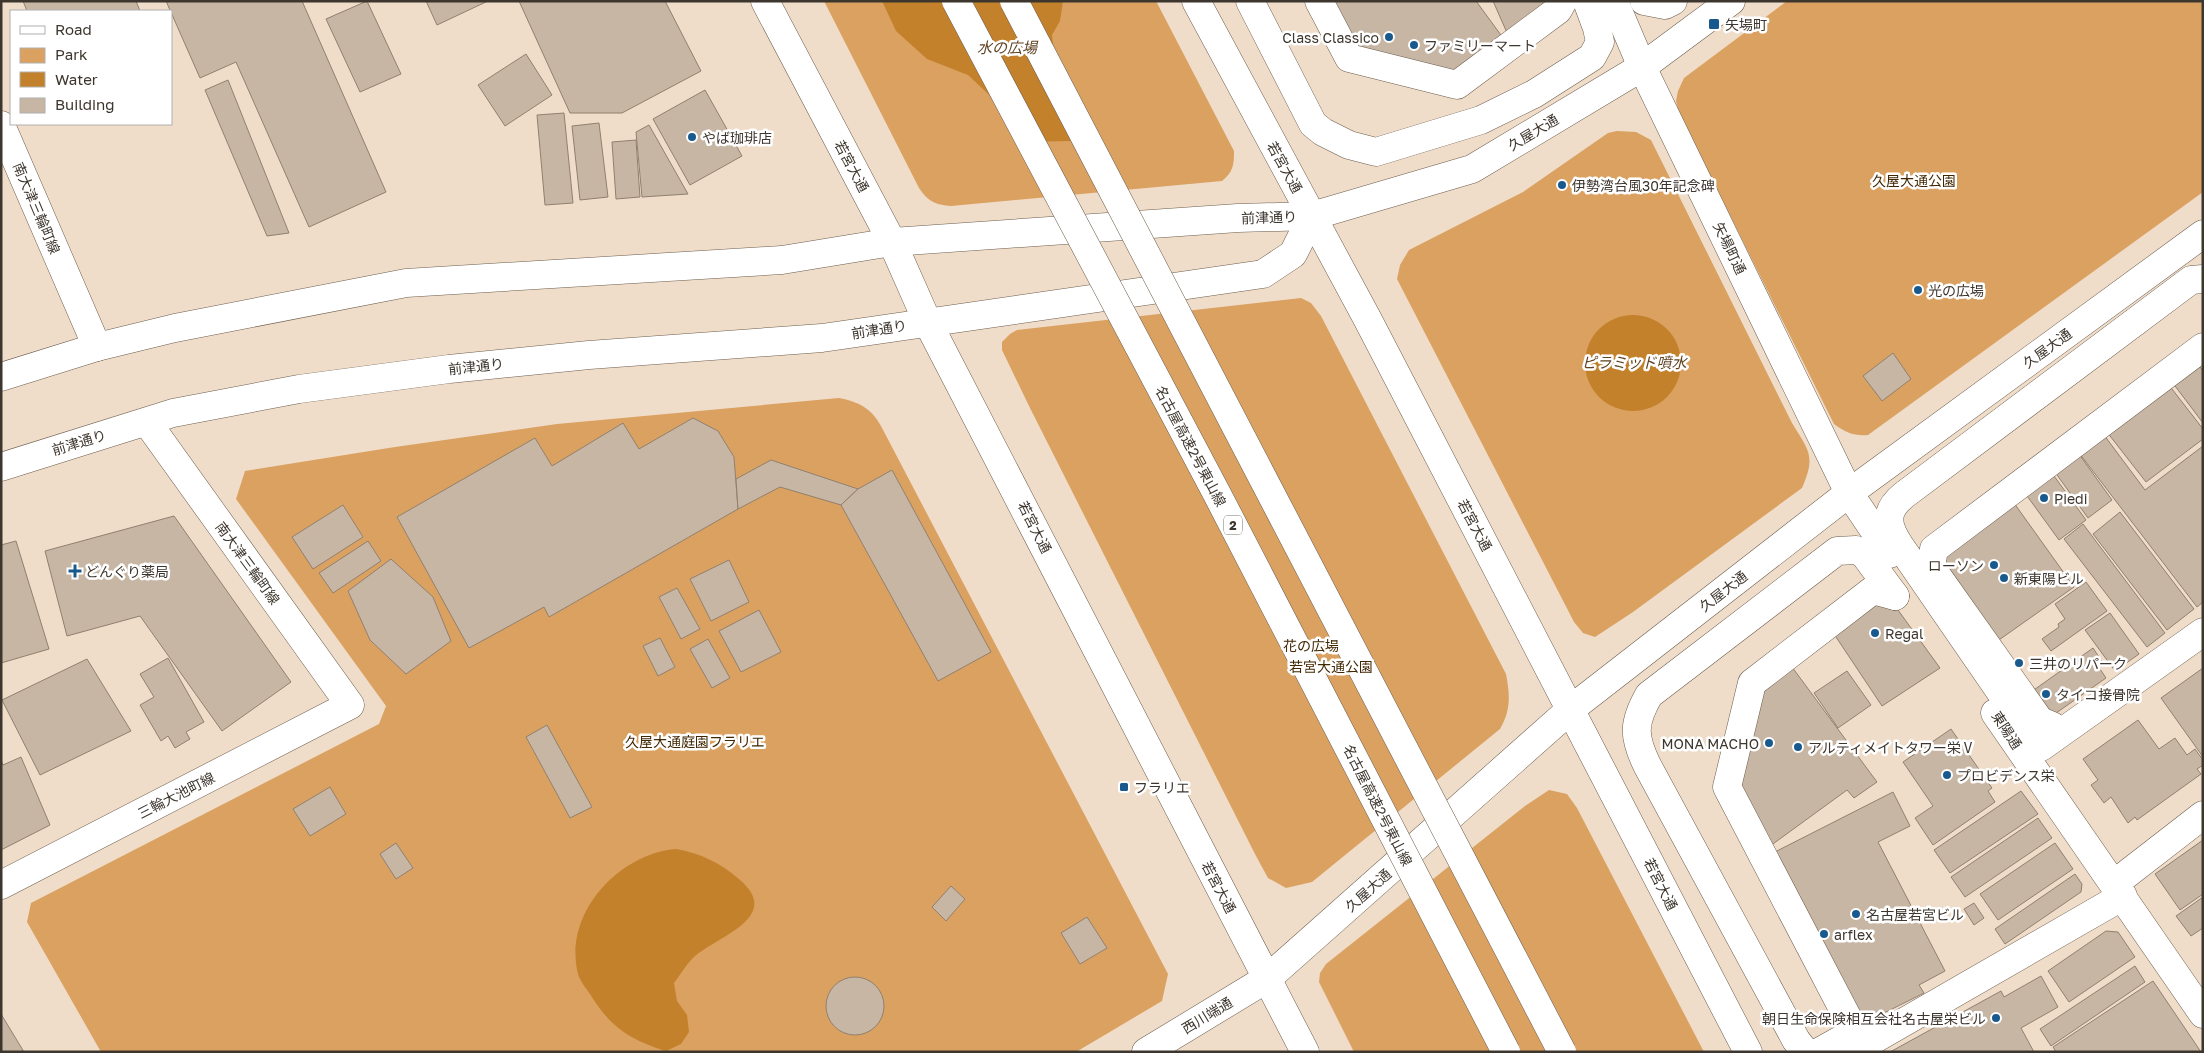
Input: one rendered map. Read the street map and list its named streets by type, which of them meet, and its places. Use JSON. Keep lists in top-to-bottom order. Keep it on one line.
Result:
{"streets":{"main road":["久屋大通","若宮大通","南大津三輪町線","前津通り","矢場町通","名古屋高速2号東山線","2","東陽通","三輪大池町線","西川端通"]},"crossings":[["久屋大通","若宮大通"],["久屋大通","前津通り"],["久屋大通","矢場町通"],["久屋大通","東陽通"],["久屋大通","西川端通"],["若宮大通","前津通り"],["若宮大通","西川端通"],["南大津三輪町線","前津通り"],["南大津三輪町線","三輪大池町線"],["矢場町通","東陽通"]],"water":["水の広場","ピラミッド噴水"],"parks":["久屋大通公園","花の広場","若宮大通公園","久屋大通庭園フラリエ"],"places":{"transit":["矢場町","フラリエ"],"other":["Class Classico","ファミリーマート","やば珈琲店","伊勢湾台風30年記念碑","光の広場","Piedi","ローソン","新東陽ビル","Regal","三井のリパーク","タイコ接骨院","MONA MACHO","アルティメイトタワー栄Ⅴ","プロビデンス栄","名古屋若宮ビル","arflex","朝日生命保険相互会社名古屋栄ビル"],"health":["どんぐり薬局"]},"legend":["Road","Park","Water","Building"]}
